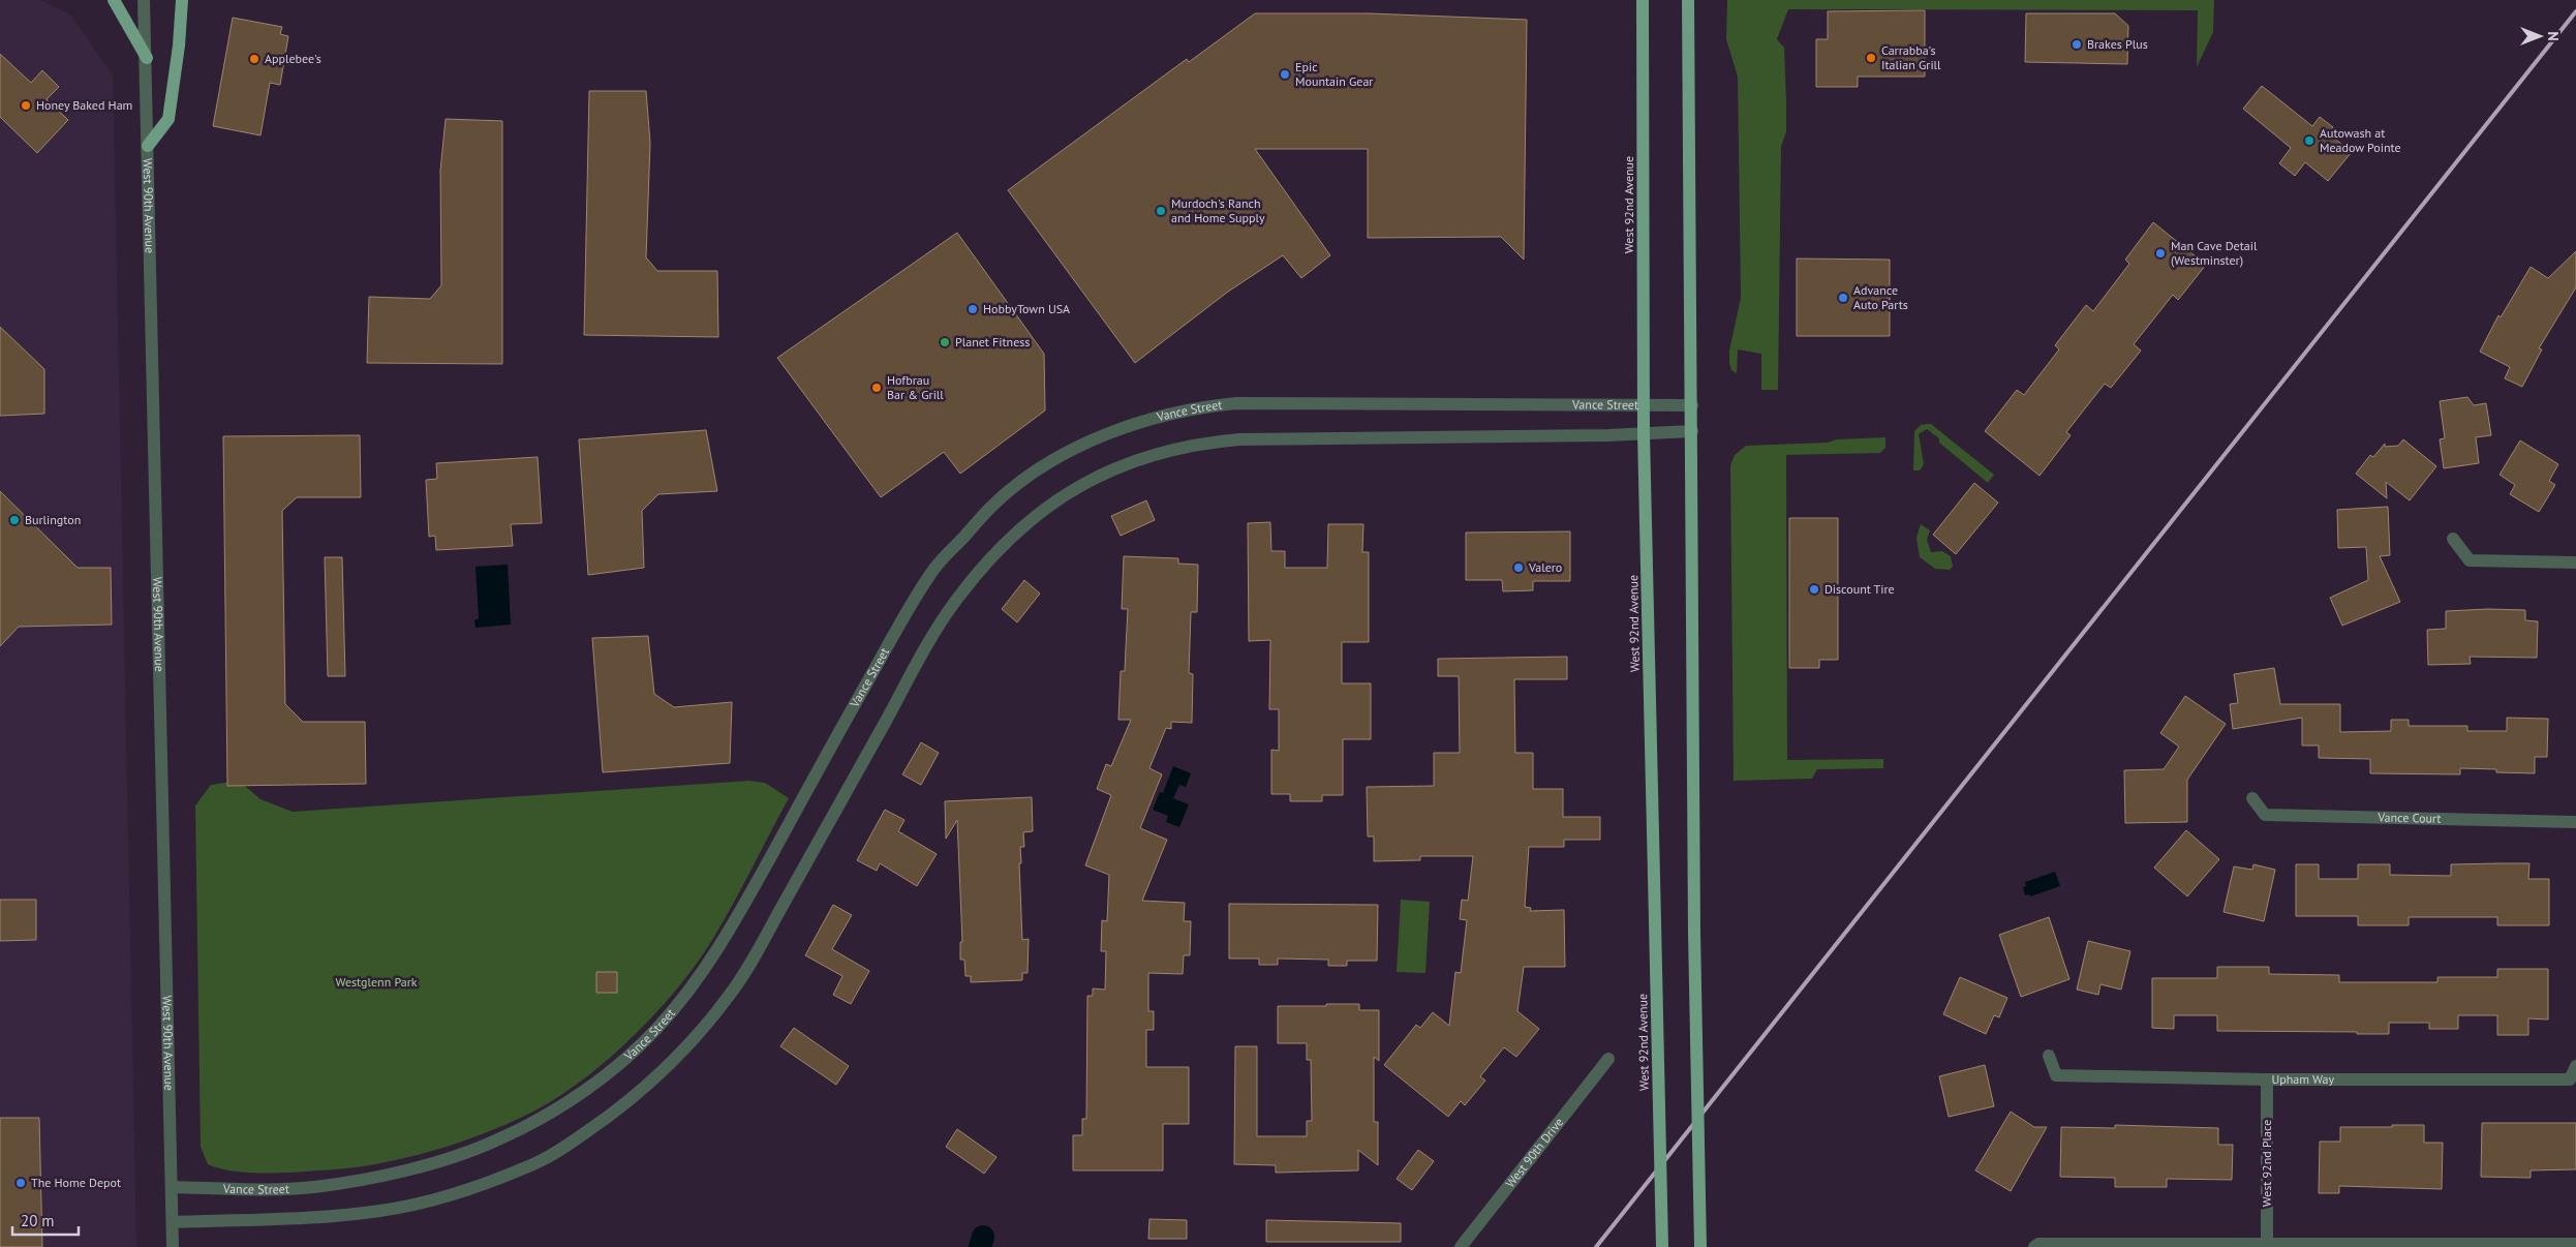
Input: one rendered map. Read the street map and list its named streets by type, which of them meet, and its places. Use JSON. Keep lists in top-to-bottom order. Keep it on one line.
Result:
{"streets":{"main road":["West 92nd Avenue"],"street":["West 90th Avenue","Vance Street","Vance Court","Upham Way","West 90th Drive","West 92nd Place"]},"crossings":[["West 90th Avenue","Vance Street"],["West 92nd Avenue","Vance Street"],["Upham Way","West 92nd Place"]],"parks":["Westglenn Park"],"places":["Brakes Plus","Carrabba's Italian Grill","Applebee's","Epic Mountain Gear","Honey Baked Ham","Autowash at Meadow Pointe","Murdoch's Ranch and Home Supply","Man Cave Detail (Westminster)","Advance Auto Parts","HobbyTown USA","Planet Fitness","Hofbrau Bar & Grill","Burlington","Valero","Discount Tire","The Home Depot"],"scale_bar":"20 m","north":"right"}
